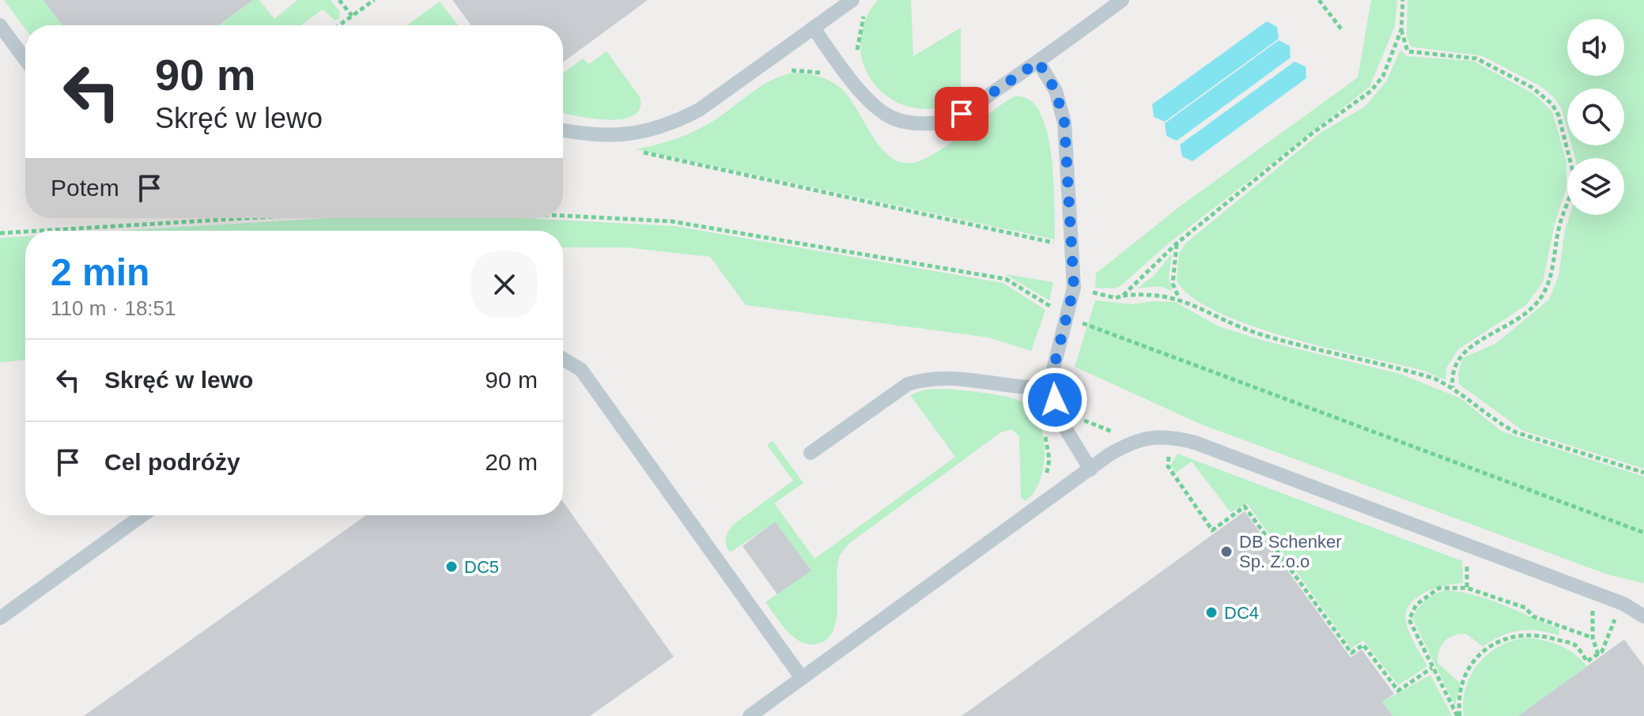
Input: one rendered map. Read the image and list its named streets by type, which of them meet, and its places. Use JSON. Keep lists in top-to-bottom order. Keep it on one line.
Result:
{"places":["DB Schenker Sp. Z.o.o","DC5","DC4"],"page":{"turn":["90 m","Skręć w lewo"],"then":"Potem","heading":["2 min","110 m · 18:51"],"list":[{"name":"Skręć w lewo","value":"90 m"},{"name":"Cel podróży","value":"20 m"}]}}
